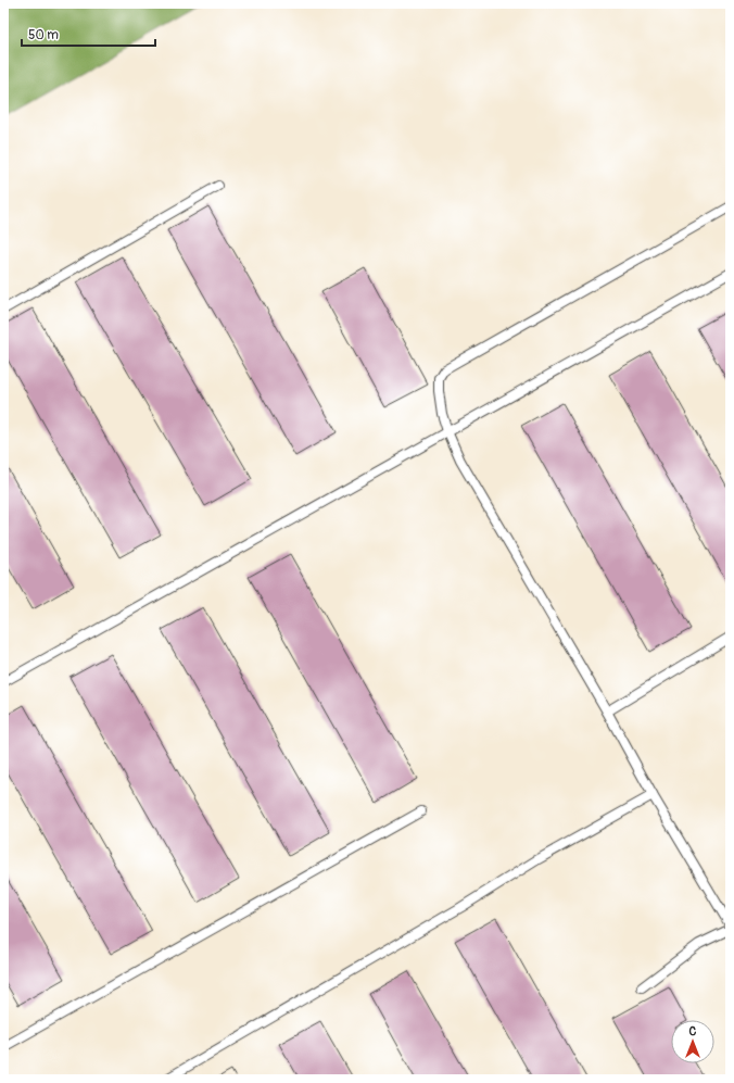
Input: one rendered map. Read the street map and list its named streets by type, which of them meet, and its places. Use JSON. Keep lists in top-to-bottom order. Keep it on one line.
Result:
{"scale_bar":"50 m","north":"top"}
